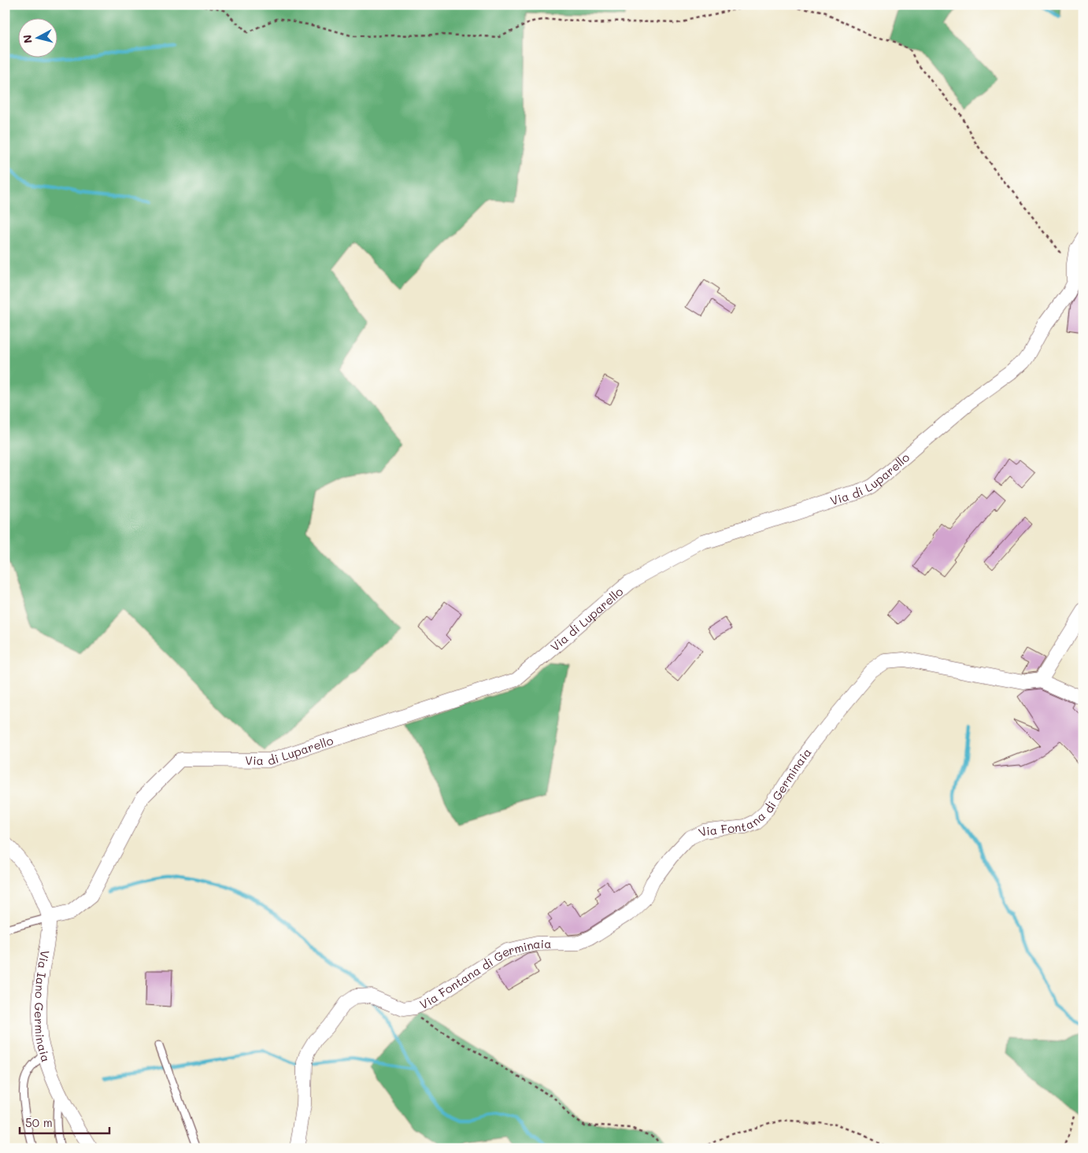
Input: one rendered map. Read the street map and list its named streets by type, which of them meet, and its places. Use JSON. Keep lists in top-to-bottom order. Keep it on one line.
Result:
{"streets":{"street":["Via di Luparello","Via Fontana di Germinaia","Via Iano Germinaia"]},"crossings":[["Via di Luparello","Via Iano Germinaia"]],"scale_bar":"50 m","north":"left"}
